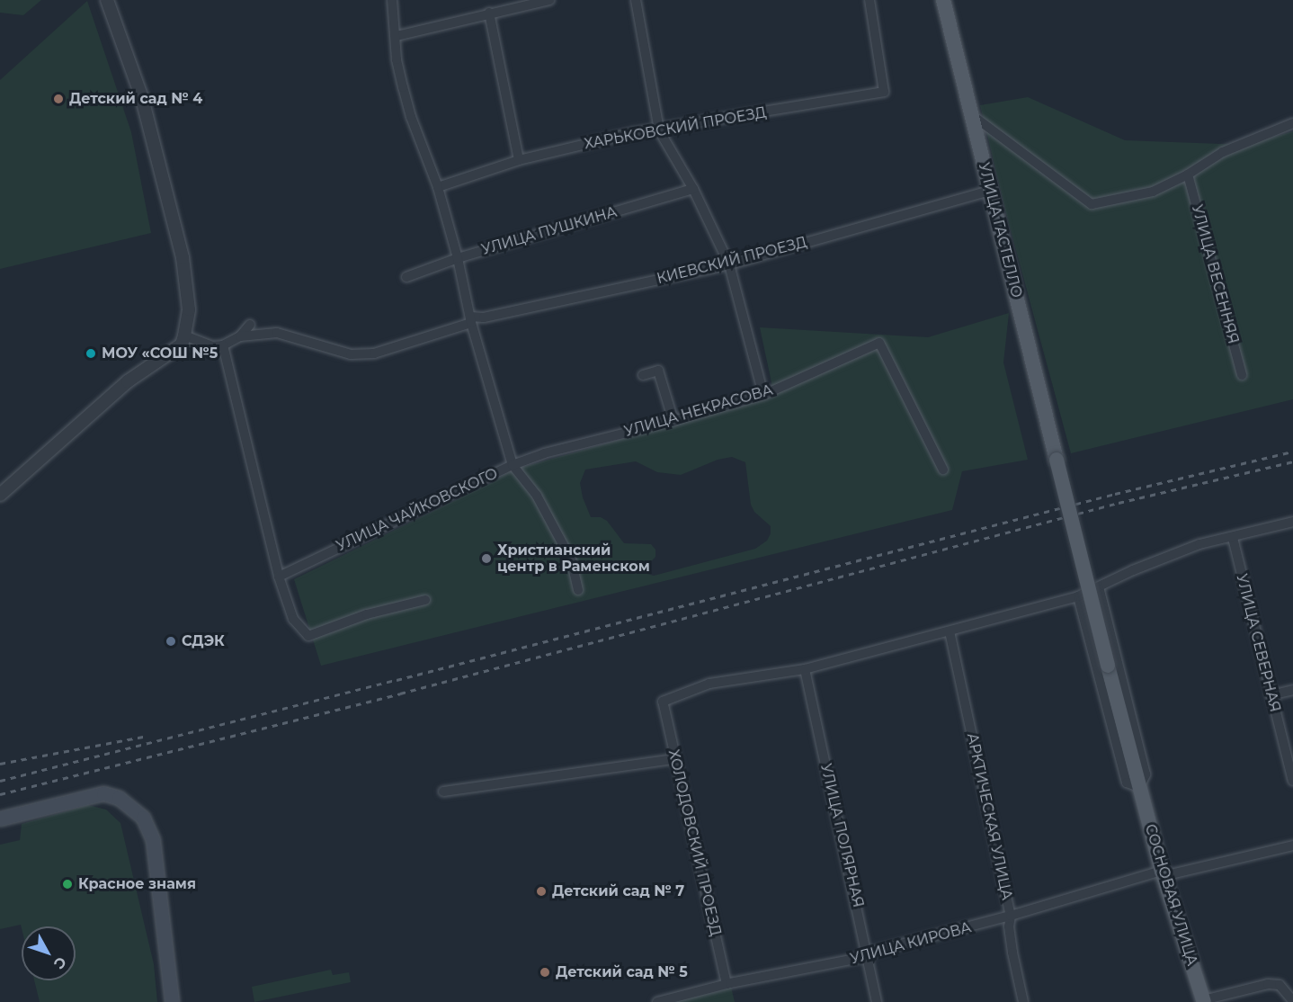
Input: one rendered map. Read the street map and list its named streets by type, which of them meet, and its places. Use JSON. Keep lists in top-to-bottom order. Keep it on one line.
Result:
{"streets":{"main road":["УЛИЦА ГАСТЕЛЛО","СОСНОВАЯ УЛИЦА"],"street":["ХАРЬКОВСКИЙ ПРОЕЗД","УЛИЦА ПУШКИНА","КИЕВСКИЙ ПРОЕЗД","УЛИЦА ВЕСЕННЯЯ","УЛИЦА НЕКРАСОВА","УЛИЦА ЧАЙКОВСКОГО","УЛИЦА СЕВЕРНАЯ","АРКТИЧЕСКАЯ УЛИЦА","УЛИЦА ПОЛЯРНАЯ","ХОЛОДОВСКИЙ ПРОЕЗД","УЛИЦА КИРОВА"]},"crossings":[["ХАРЬКОВСКИЙ ПРОЕЗД","УЛИЦА ЧАЙКОВСКОГО"],["УЛИЦА ГАСТЕЛЛО","КИЕВСКИЙ ПРОЕЗД"],["УЛИЦА ГАСТЕЛЛО","СОСНОВАЯ УЛИЦА"],["УЛИЦА ПУШКИНА","УЛИЦА ЧАЙКОВСКОГО"],["КИЕВСКИЙ ПРОЕЗД","УЛИЦА ЧАЙКОВСКОГО"],["УЛИЦА НЕКРАСОВА","УЛИЦА ЧАЙКОВСКОГО"],["АРКТИЧЕСКАЯ УЛИЦА","УЛИЦА КИРОВА"],["УЛИЦА ПОЛЯРНАЯ","ХОЛОДОВСКИЙ ПРОЕЗД"],["УЛИЦА ПОЛЯРНАЯ","УЛИЦА КИРОВА"],["ХОЛОДОВСКИЙ ПРОЕЗД","УЛИЦА КИРОВА"],["СОСНОВАЯ УЛИЦА","УЛИЦА КИРОВА"]],"places":["Детский сад № 4","МОУ «СОШ №5","Христианский центр в Раменском","СДЭК","Красное знамя","Детский сад № 7","Детский сад № 5"],"north":"bottom right"}
